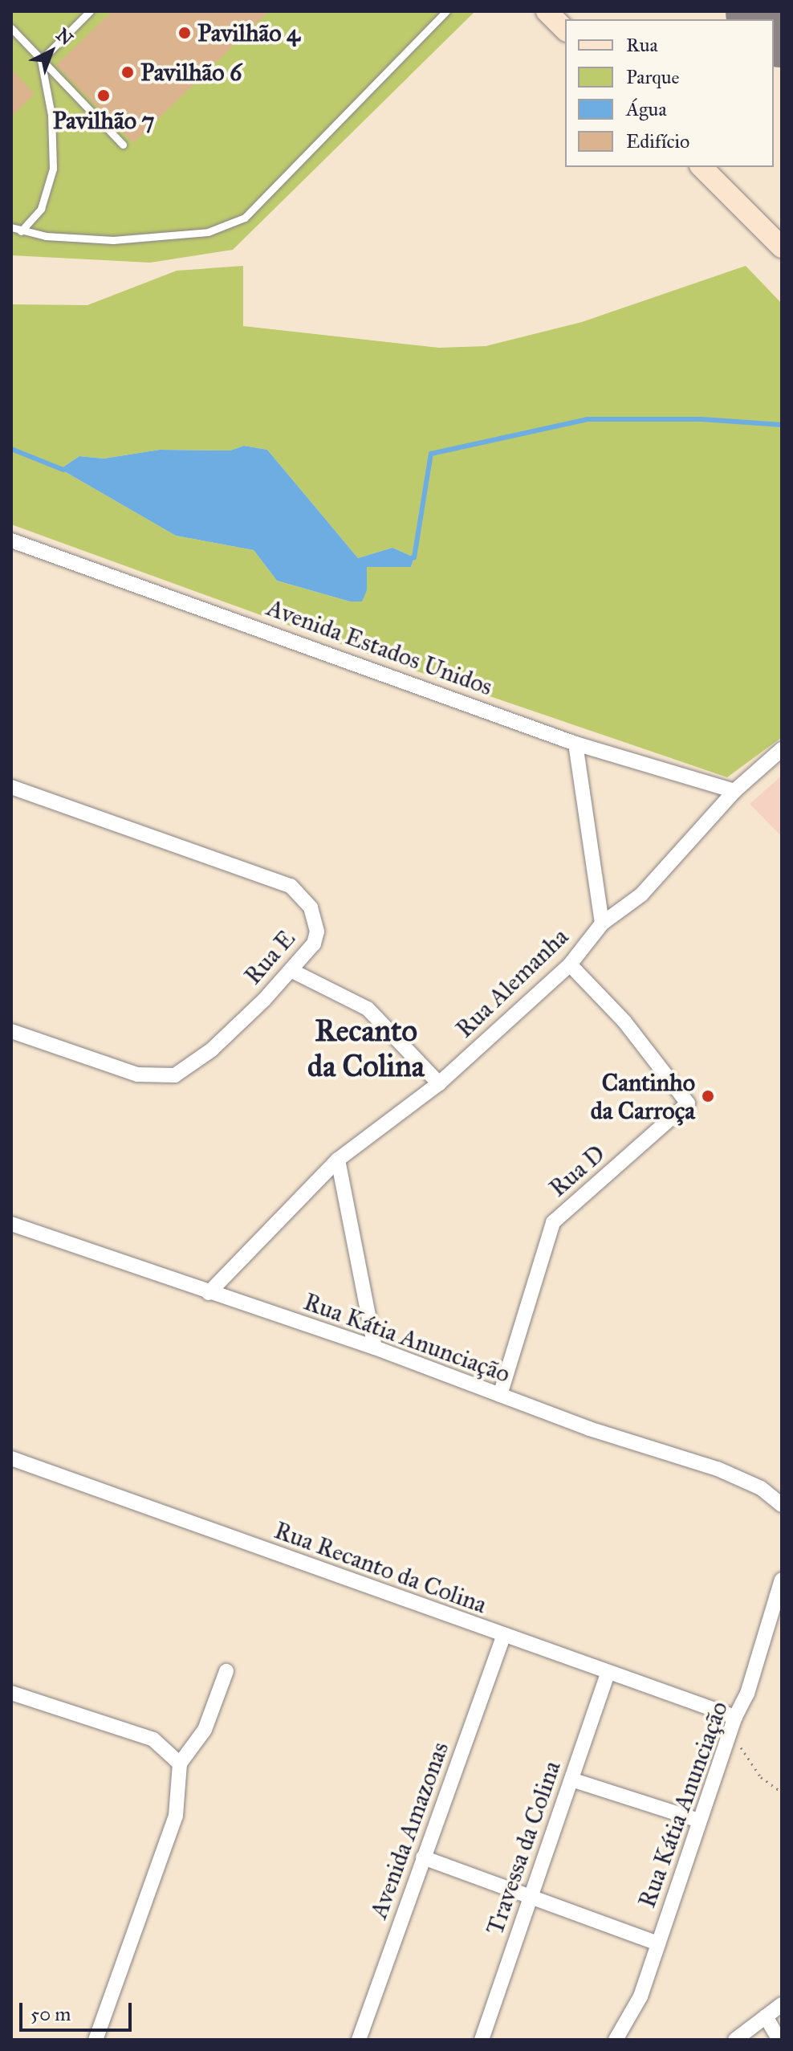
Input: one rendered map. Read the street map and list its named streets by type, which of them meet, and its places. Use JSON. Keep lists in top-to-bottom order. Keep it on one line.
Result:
{"streets":{"street":["Avenida Estados Unidos","Rua E","Rua Alemanha","Rua D","Rua Kátia Anunciação","Rua Recanto da Colina","Avenida Amazonas","Travessa da Colina"]},"crossings":[["Avenida Estados Unidos","Rua Alemanha"],["Rua Alemanha","Rua D"],["Rua Alemanha","Rua Kátia Anunciação"],["Rua D","Rua Kátia Anunciação"],["Rua Kátia Anunciação","Rua Recanto da Colina"],["Rua Recanto da Colina","Avenida Amazonas"],["Rua Recanto da Colina","Travessa da Colina"]],"districts":["Recanto da Colina"],"places":["Pavilhão 4","Pavilhão 6","Pavilhão 7","Cantinho da Carroça"],"legend":["Rua","Parque","Água","Edifício"],"scale_bar":"50 m","north":"top right"}
